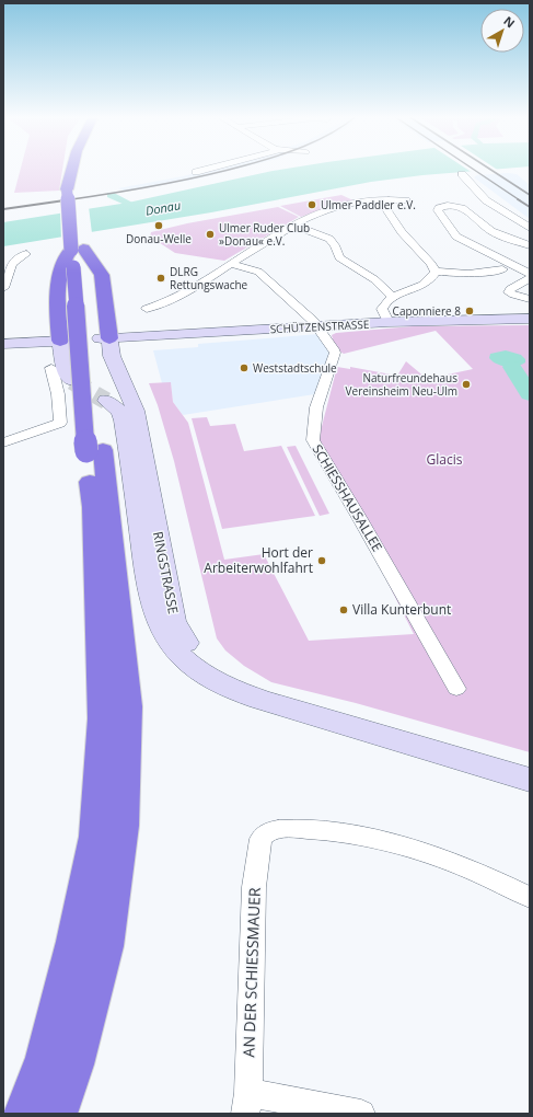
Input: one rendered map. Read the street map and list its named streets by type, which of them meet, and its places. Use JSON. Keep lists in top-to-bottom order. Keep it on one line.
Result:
{"streets":{"main road":["SCHÜTZENSTRASSE","RINGSTRASSE"],"street":["SCHIESSHAUSALLEE","AN DER SCHIESSMAUER"]},"crossings":[["SCHÜTZENSTRASSE","SCHIESSHAUSALLEE"],["SCHÜTZENSTRASSE","RINGSTRASSE"]],"water":["Donau"],"parks":["Glacis"],"places":["Ulmer Paddler e.V.","Donau-Welle","Ulmer Ruder Club »Donau« e.V.","DLRG Rettungswache","Caponniere 8","Weststadtschule","Naturfreundehaus Vereinsheim Neu-Ulm","Hort der Arbeiterwohlfahrt","Villa Kunterbunt"],"north":"top right"}
